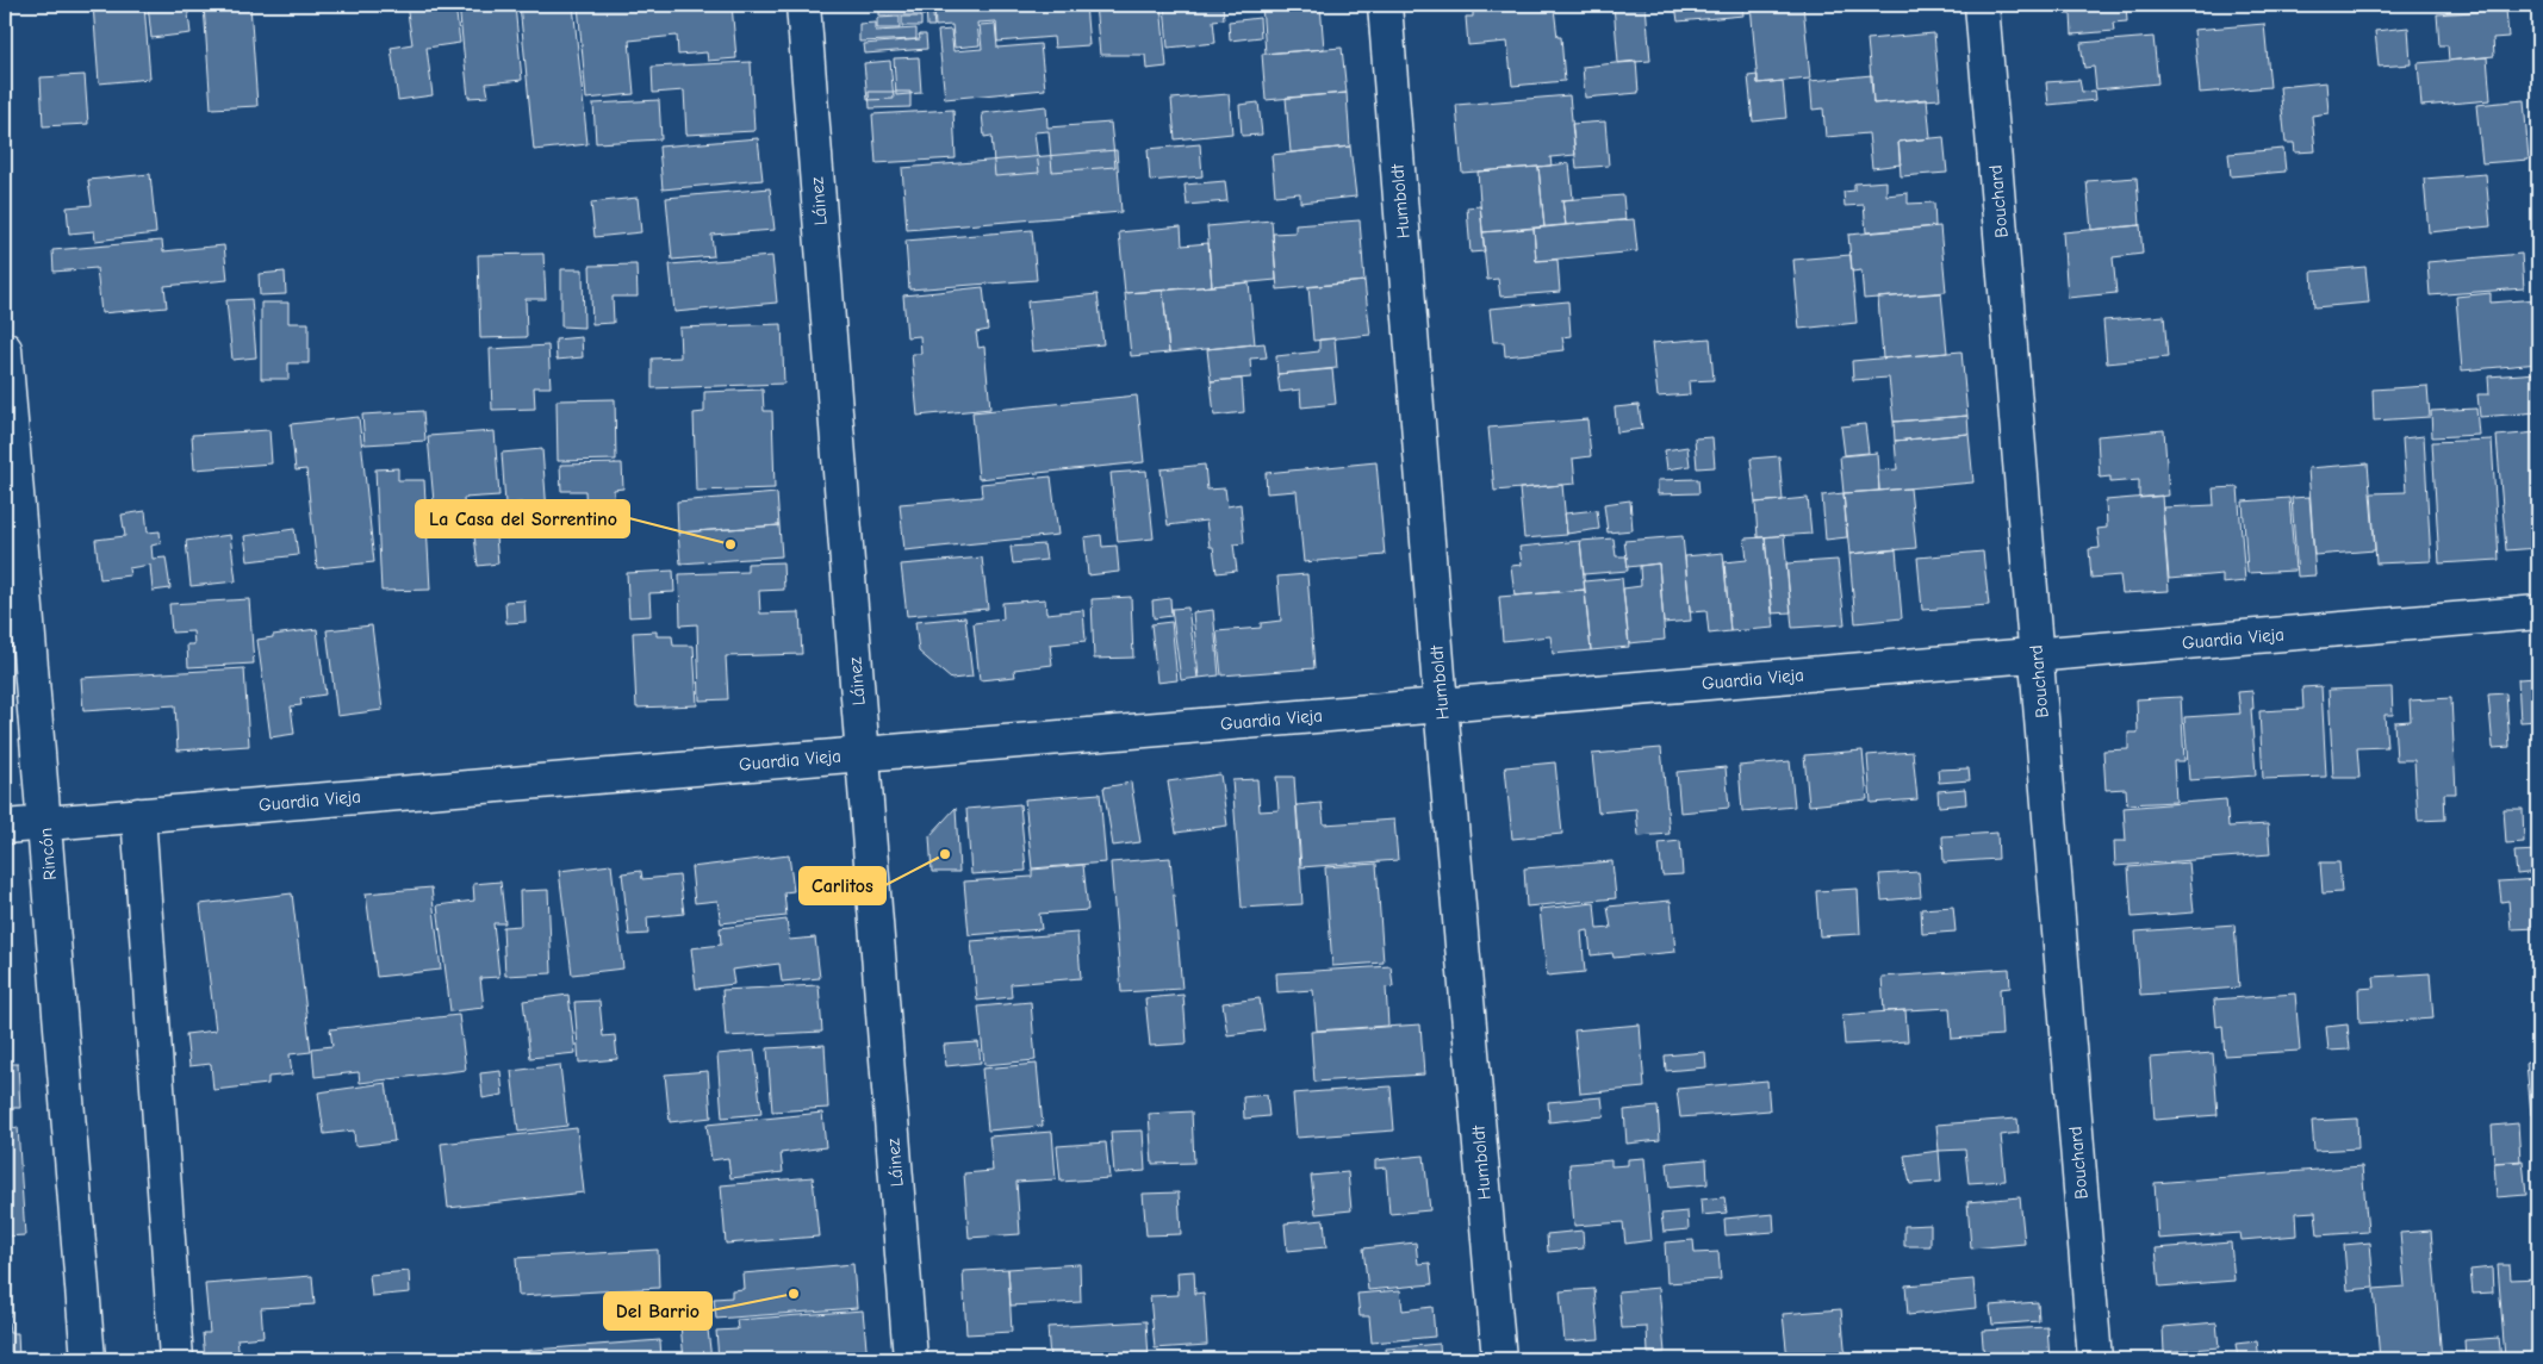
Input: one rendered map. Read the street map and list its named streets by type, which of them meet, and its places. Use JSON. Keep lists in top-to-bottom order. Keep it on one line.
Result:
{"streets":{"street":["Láinez","Humboldt","Bouchard","Guardia Vieja","Rincón"]},"crossings":[["Láinez","Guardia Vieja"],["Humboldt","Guardia Vieja"],["Bouchard","Guardia Vieja"],["Guardia Vieja","Rincón"]],"places":["La Casa del Sorrentino","Carlitos","Del Barrio"]}
